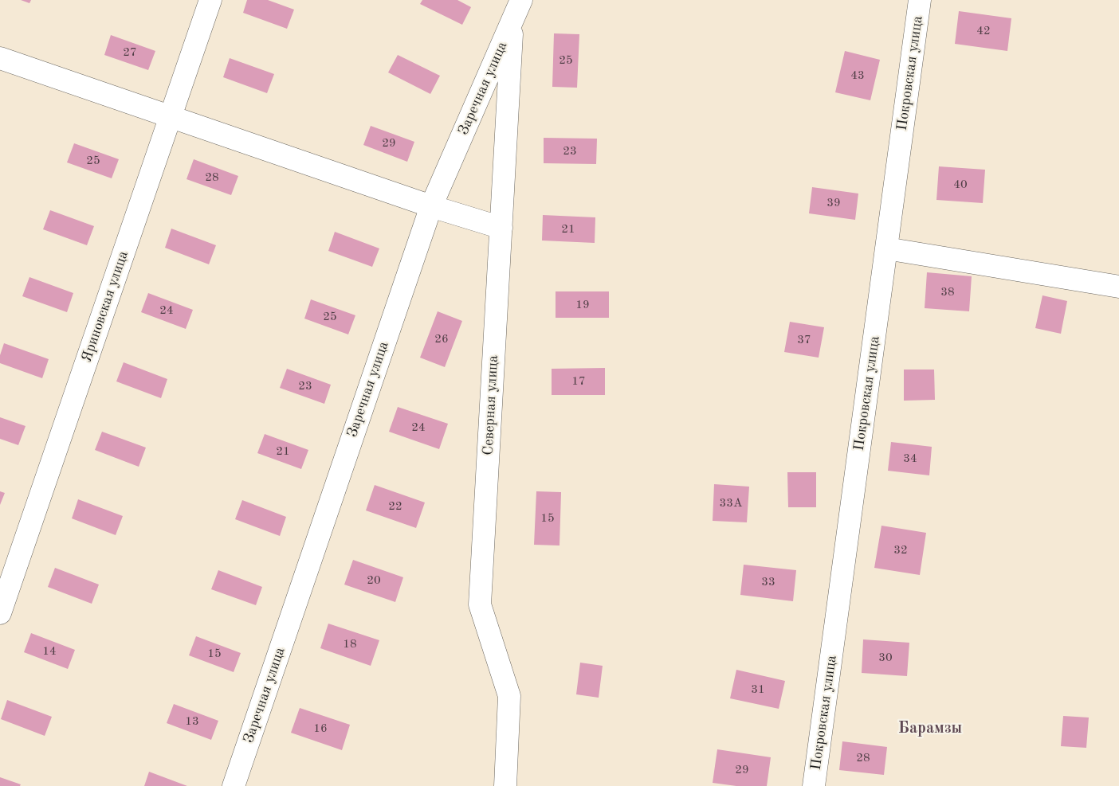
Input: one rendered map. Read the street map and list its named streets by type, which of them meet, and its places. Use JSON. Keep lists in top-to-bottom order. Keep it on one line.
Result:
{"streets":{"street":["Покровская улица","Заречная улица","Яриновская улица","Северная улица"]},"crossings":[["Заречная улица","Северная улица"]],"districts":["Барамзы"],"house_numbers":["42","27","25","43","29","23","25","28","40","39","21","38","19","24","25","26","37","17","23","24","21","34","33А","22","15","32","20","33","18","14","15","30","31","13","16","28","29"]}
